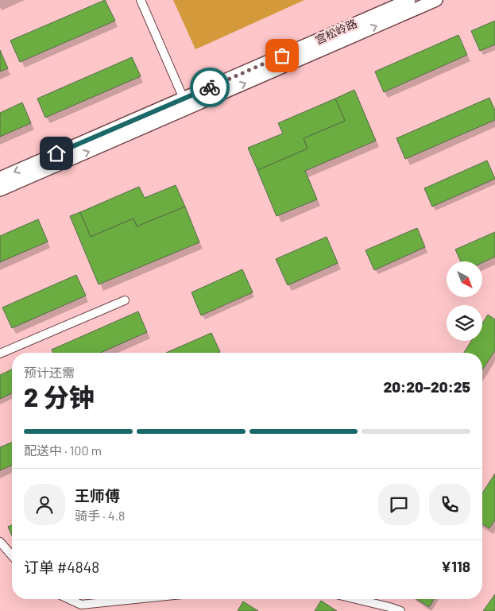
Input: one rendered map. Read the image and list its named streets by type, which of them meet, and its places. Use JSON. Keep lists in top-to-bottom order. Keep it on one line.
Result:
{"streets":{"main road":["宫松岭路"]},"north":"bottom right","page":{"heading":["2 分钟","预计还需","20:20–20:25"],"panel":["王师傅","骑手 · 4.8","订单 #4848","¥118"],"bar":"配送中 · 100 m"}}
